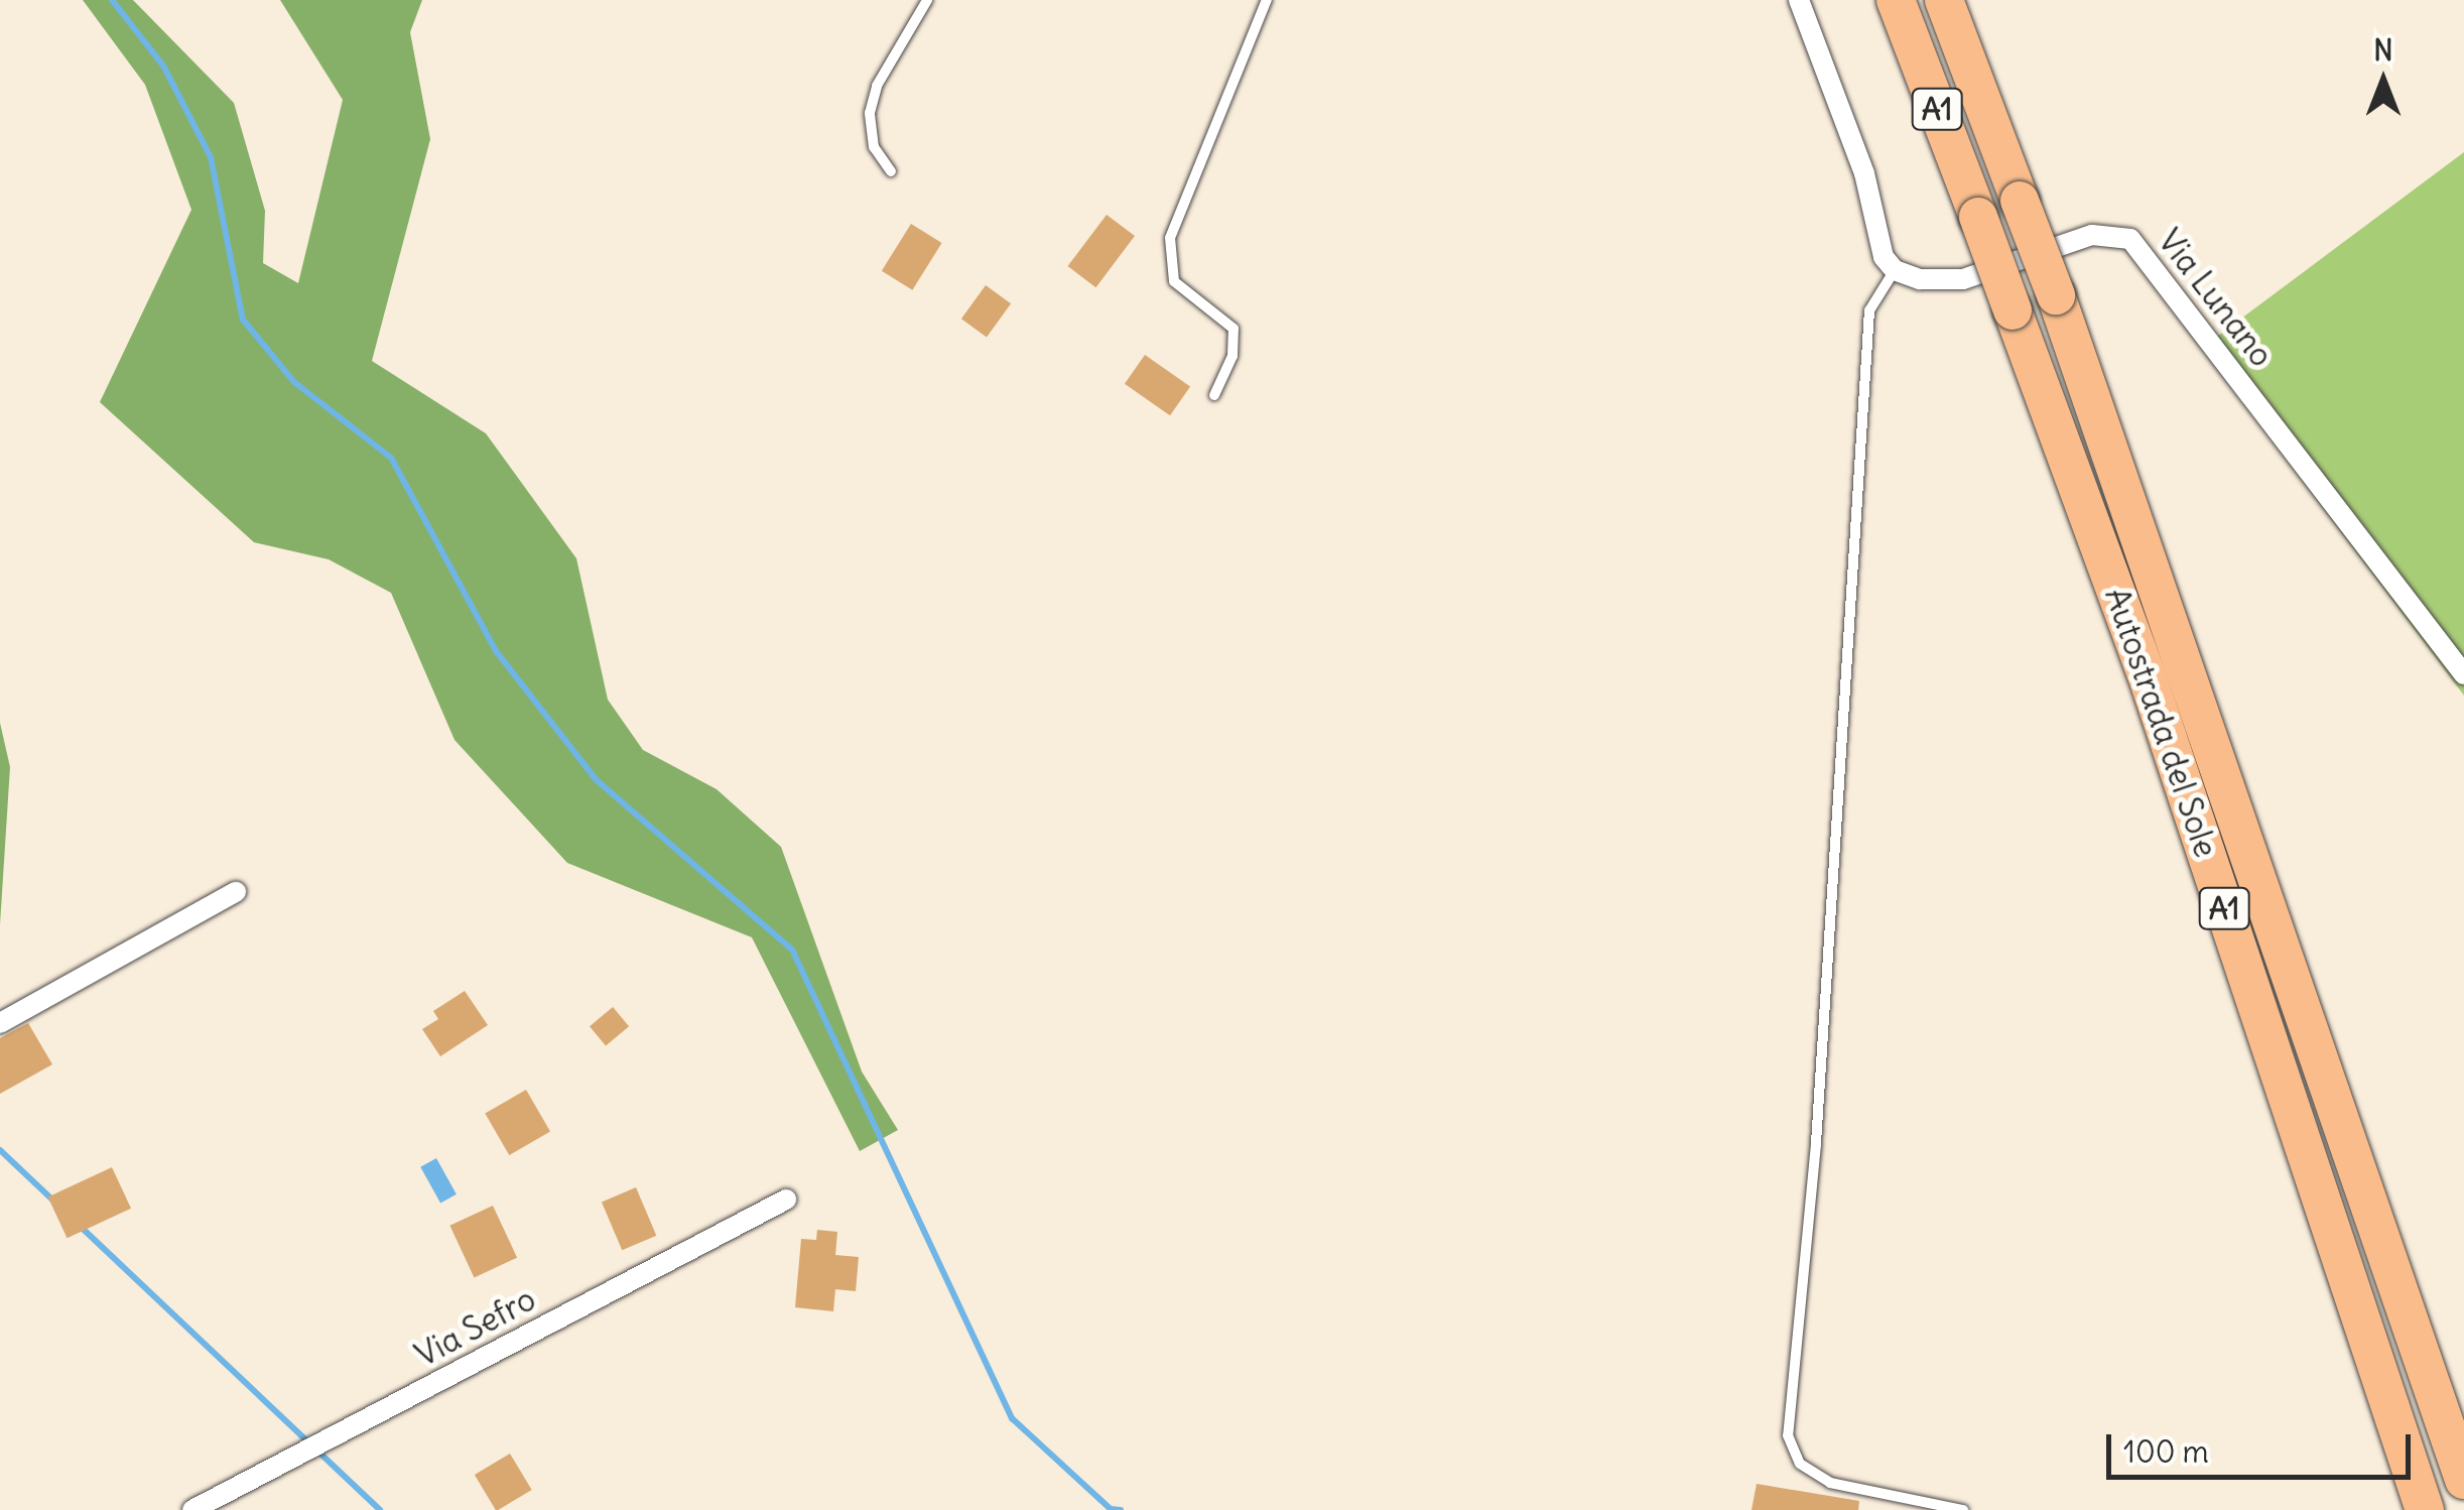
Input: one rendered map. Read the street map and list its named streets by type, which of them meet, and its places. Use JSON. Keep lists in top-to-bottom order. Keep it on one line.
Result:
{"streets":{"highway":["A1","Autostrada del Sole"],"street":["Via Lunano","Via Sefro"]},"scale_bar":"100 m","north":"top"}
